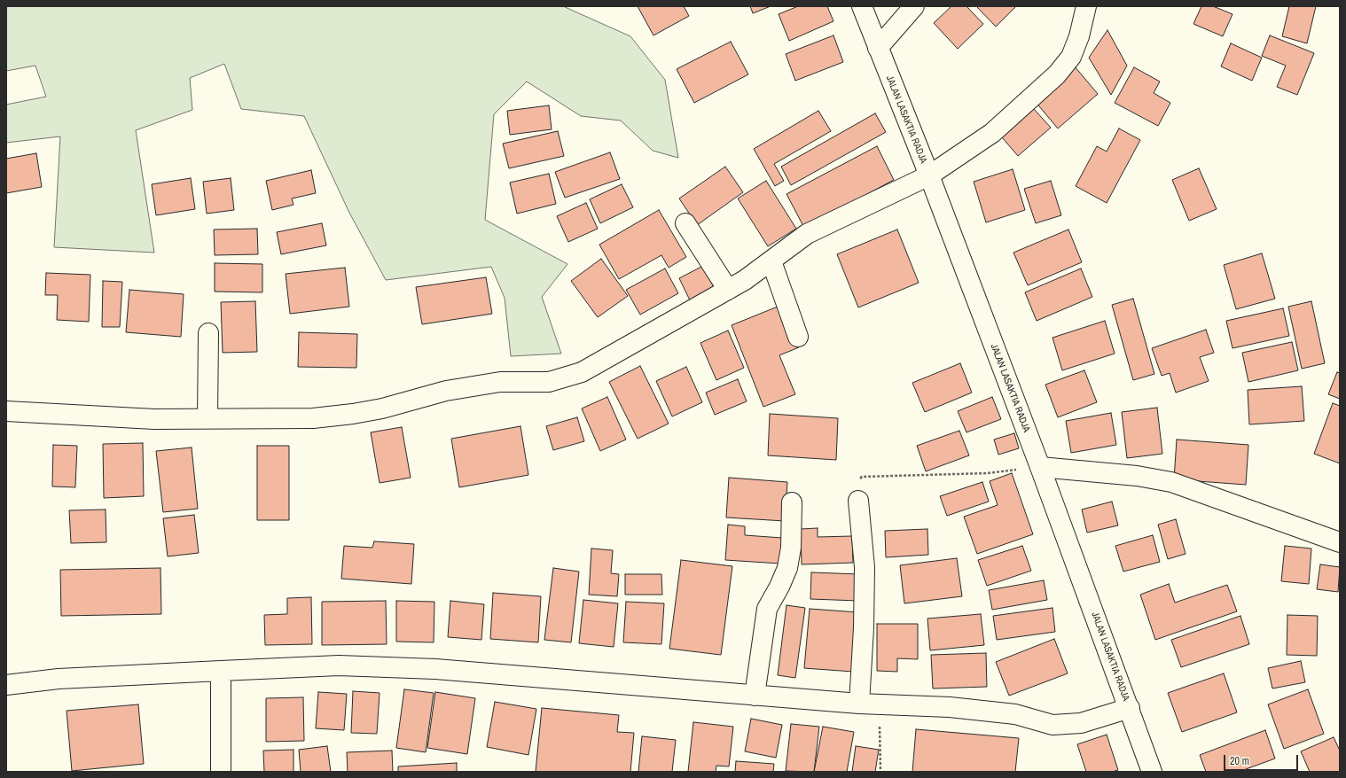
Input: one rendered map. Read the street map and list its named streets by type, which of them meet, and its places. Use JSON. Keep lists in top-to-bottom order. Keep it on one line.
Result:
{"streets":{"main road":["JALAN LASAKTIA RADJA"]},"scale_bar":"20 m"}
